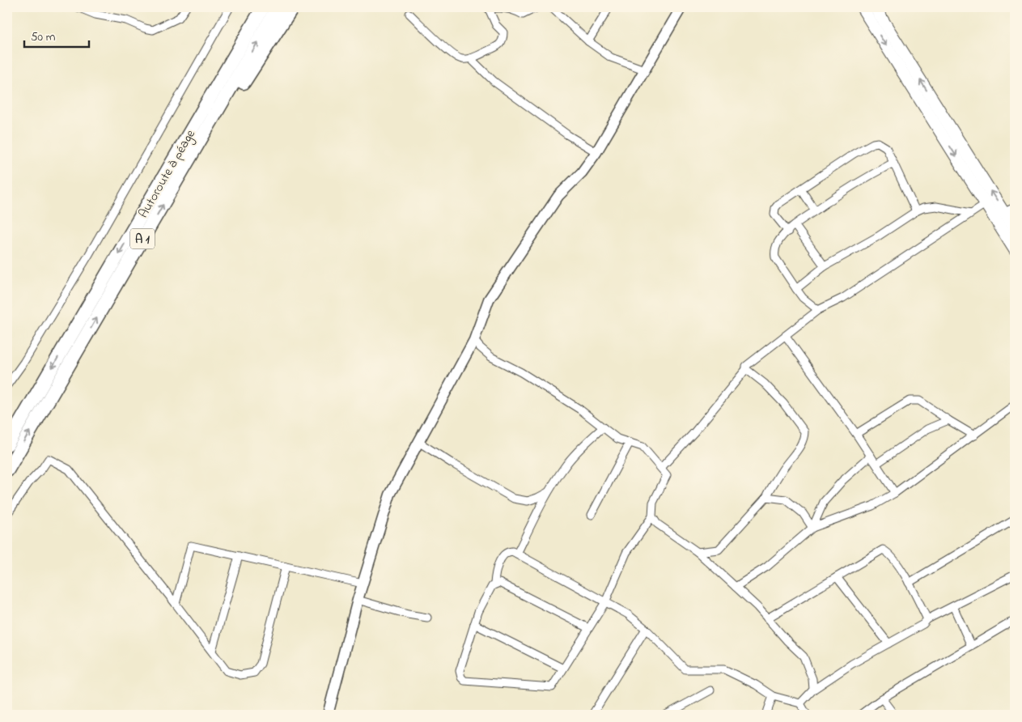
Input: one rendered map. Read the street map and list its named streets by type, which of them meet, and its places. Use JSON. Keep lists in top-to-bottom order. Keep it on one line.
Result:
{"streets":{"highway":["Autoroute à péage","A 1"]},"scale_bar":"50 m"}
